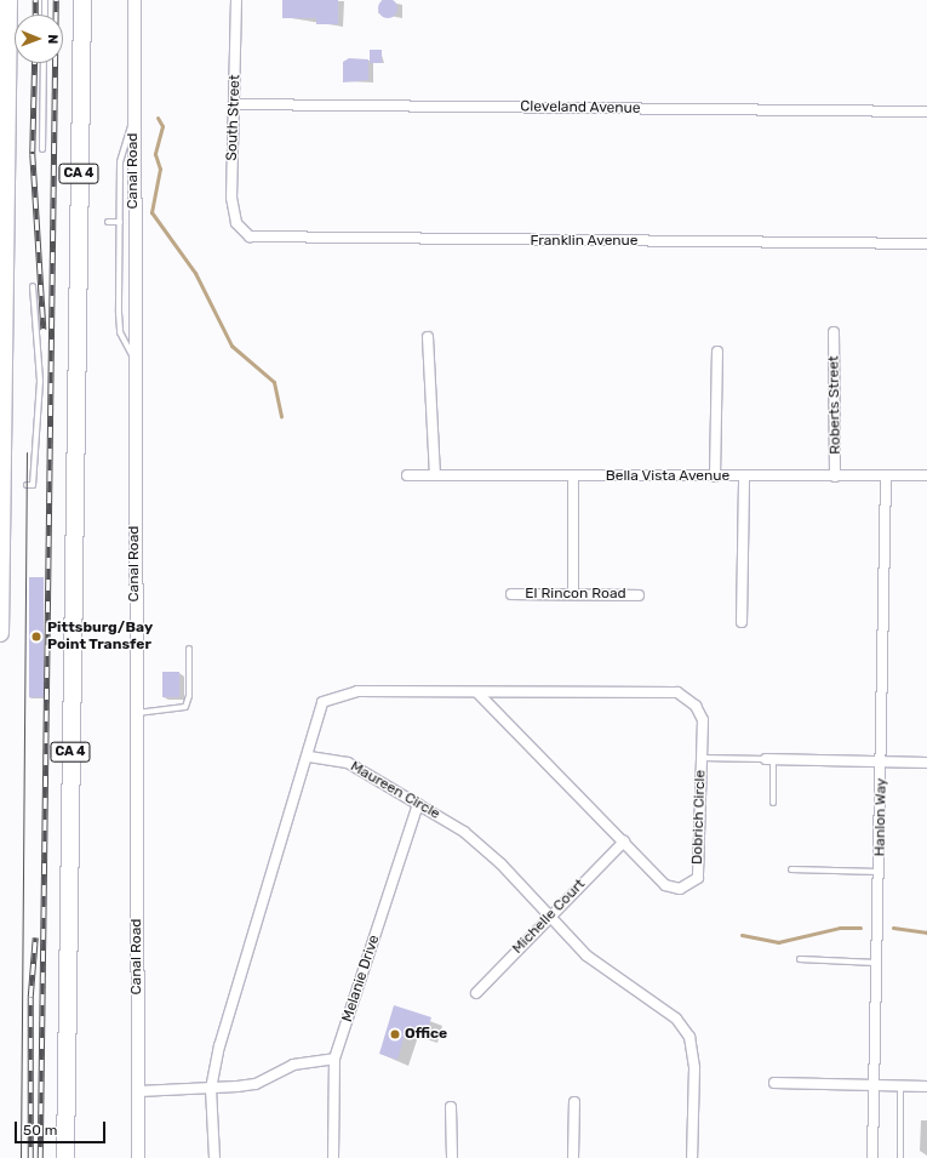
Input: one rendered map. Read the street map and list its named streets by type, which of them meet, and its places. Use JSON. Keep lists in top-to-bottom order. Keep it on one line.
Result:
{"streets":{"highway":["CA 4"],"street":["Cleveland Avenue","South Street","Canal Road","Franklin Avenue","Roberts Street","Bella Vista Avenue","El Rincon Road","Maureen Circle","Dobrich Circle","Hanlon Way","Michelle Court","Melanie Drive"]},"crossings":[["Cleveland Avenue","South Street"],["South Street","Franklin Avenue"],["Roberts Street","Bella Vista Avenue"],["Bella Vista Avenue","Hanlon Way"],["Maureen Circle","Dobrich Circle"],["Maureen Circle","Michelle Court"],["Maureen Circle","Melanie Drive"],["Dobrich Circle","Michelle Court"]],"places":["Pittsburg/Bay Point Transfer","Office"],"scale_bar":"50 m","north":"right"}
